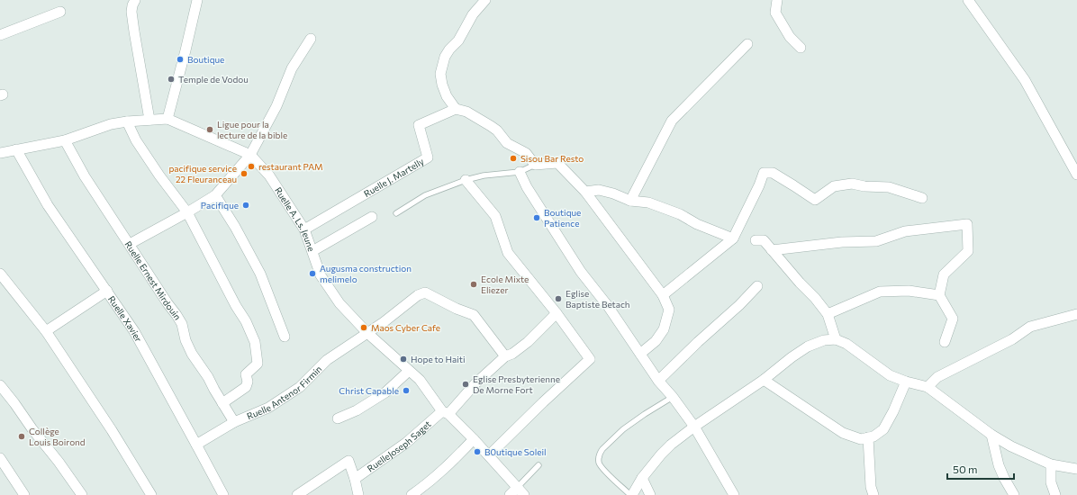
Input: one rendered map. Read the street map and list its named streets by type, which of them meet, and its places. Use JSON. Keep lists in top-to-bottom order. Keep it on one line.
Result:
{"streets":{"street":["Ruelle J. Martelly","Ruelle A. Ls. Jeune","Ruelle Ernest Mirdouin","Ruelle Xavier","Ruelle Antenor Firmin","RuelleJoseph Saget"]},"crossings":[["Ruelle J. Martelly","Ruelle A. Ls. Jeune"],["Ruelle A. Ls. Jeune","Ruelle Ernest Mirdouin"],["Ruelle A. Ls. Jeune","Ruelle Xavier"],["Ruelle A. Ls. Jeune","Ruelle Antenor Firmin"],["Ruelle A. Ls. Jeune","RuelleJoseph Saget"],["Ruelle Ernest Mirdouin","Ruelle Antenor Firmin"],["Ruelle Xavier","Ruelle Antenor Firmin"],["Ruelle Antenor Firmin","RuelleJoseph Saget"]],"places":["Boutique","Temple de Vodou","Ligue pour la lecture de la bible","Sisou Bar Resto","restaurant PAM","pacifique service 22 Fleuranceau","Pacifique","Boutique Patience","Augusma construction melimelo","Ecole Mixte Eliezer","Eglise Baptiste Betach","Maos Cyber Cafe","Hope to Haiti","Eglise Presbyterienne De Morne Fort","Christ Capable","Collège Louis Boirond","B0utique Soleil"],"scale_bar":"50 m"}
